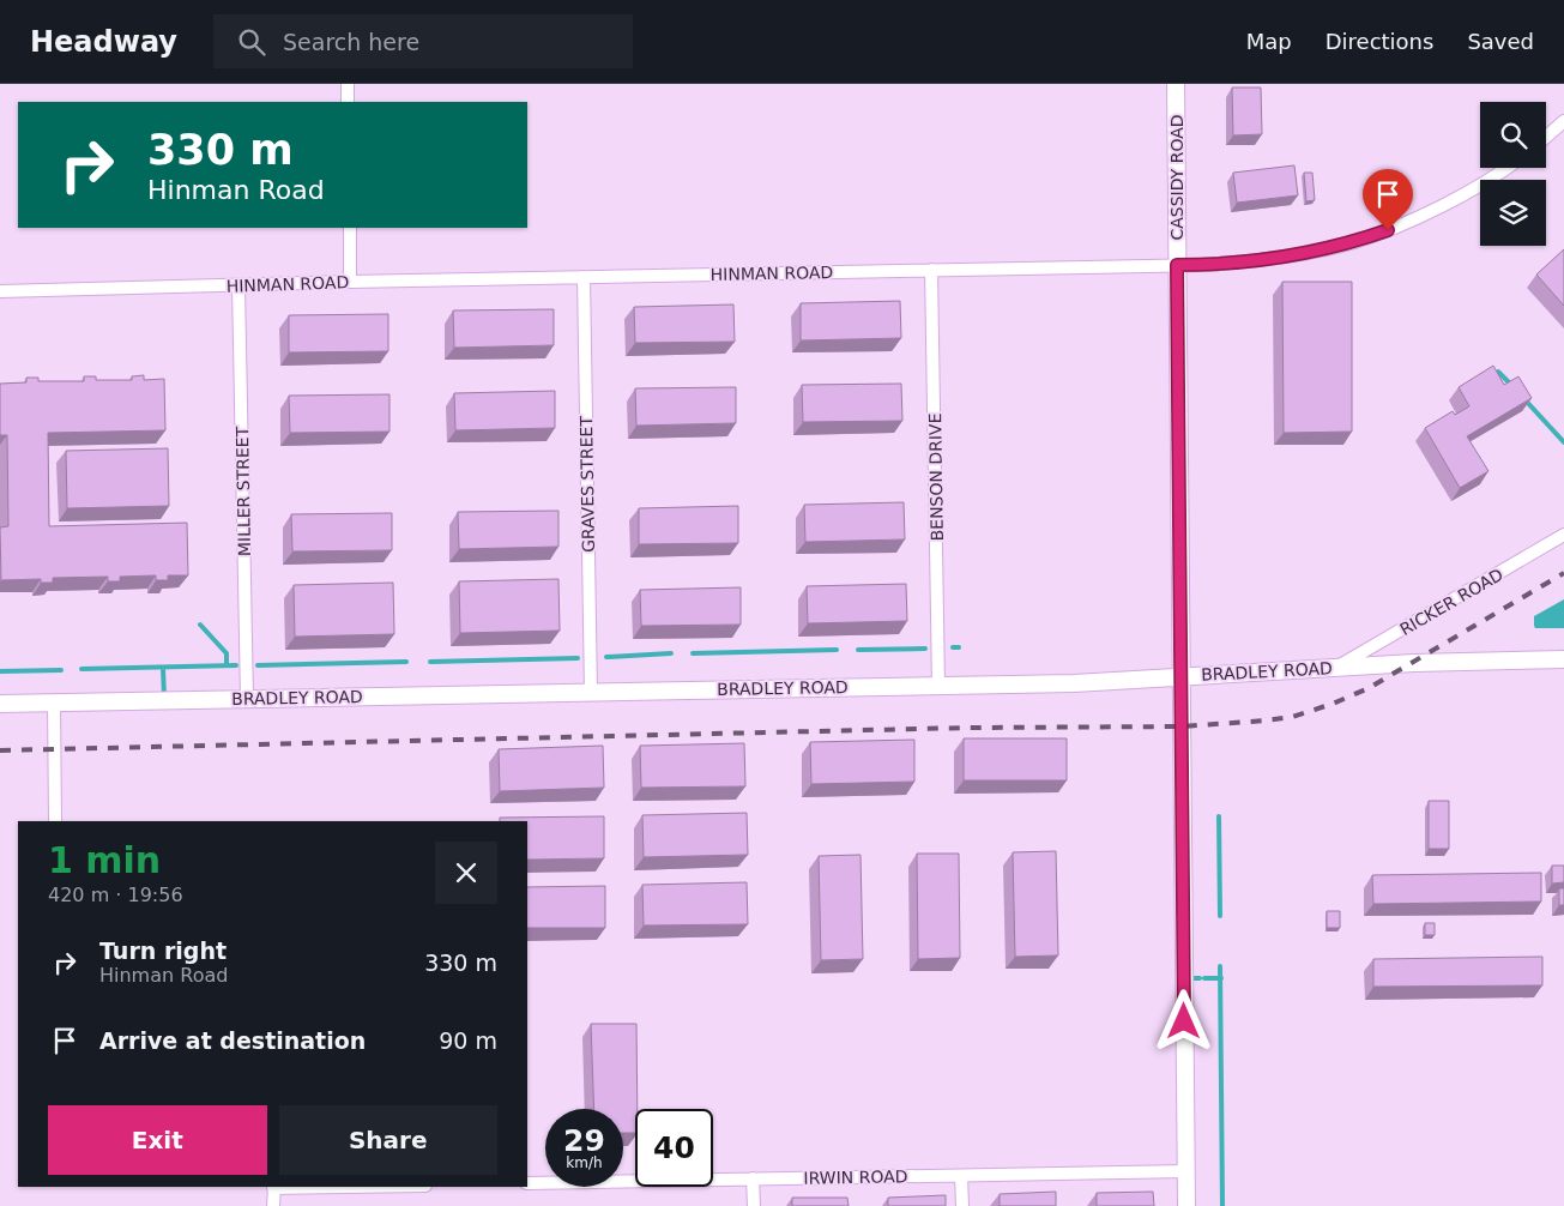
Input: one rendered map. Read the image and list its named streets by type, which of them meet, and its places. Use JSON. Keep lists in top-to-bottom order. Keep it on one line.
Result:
{"streets":{"street":["CASSIDY ROAD","HINMAN ROAD","BENSON DRIVE","GRAVES STREET","MILLER STREET","RICKER ROAD","BRADLEY ROAD","IRWIN ROAD"]},"crossings":[["CASSIDY ROAD","HINMAN ROAD"],["CASSIDY ROAD","BRADLEY ROAD"],["CASSIDY ROAD","IRWIN ROAD"],["HINMAN ROAD","BENSON DRIVE"],["HINMAN ROAD","GRAVES STREET"],["HINMAN ROAD","MILLER STREET"],["BENSON DRIVE","BRADLEY ROAD"],["GRAVES STREET","BRADLEY ROAD"],["MILLER STREET","BRADLEY ROAD"],["RICKER ROAD","BRADLEY ROAD"]],"page":{"header":"Headway","search":"Search here","nav":["Map","Directions","Saved"],"turn":["330 m","Hinman Road"],"heading":["1 min","420 m · 19:56"],"list":[{"name":"Turn right","note":"Hinman Road","value":"330 m"},{"name":"Arrive at destination","value":"90 m"}],"buttons":["Exit","Share"],"speed":"29 km/h","limit":"40"}}
